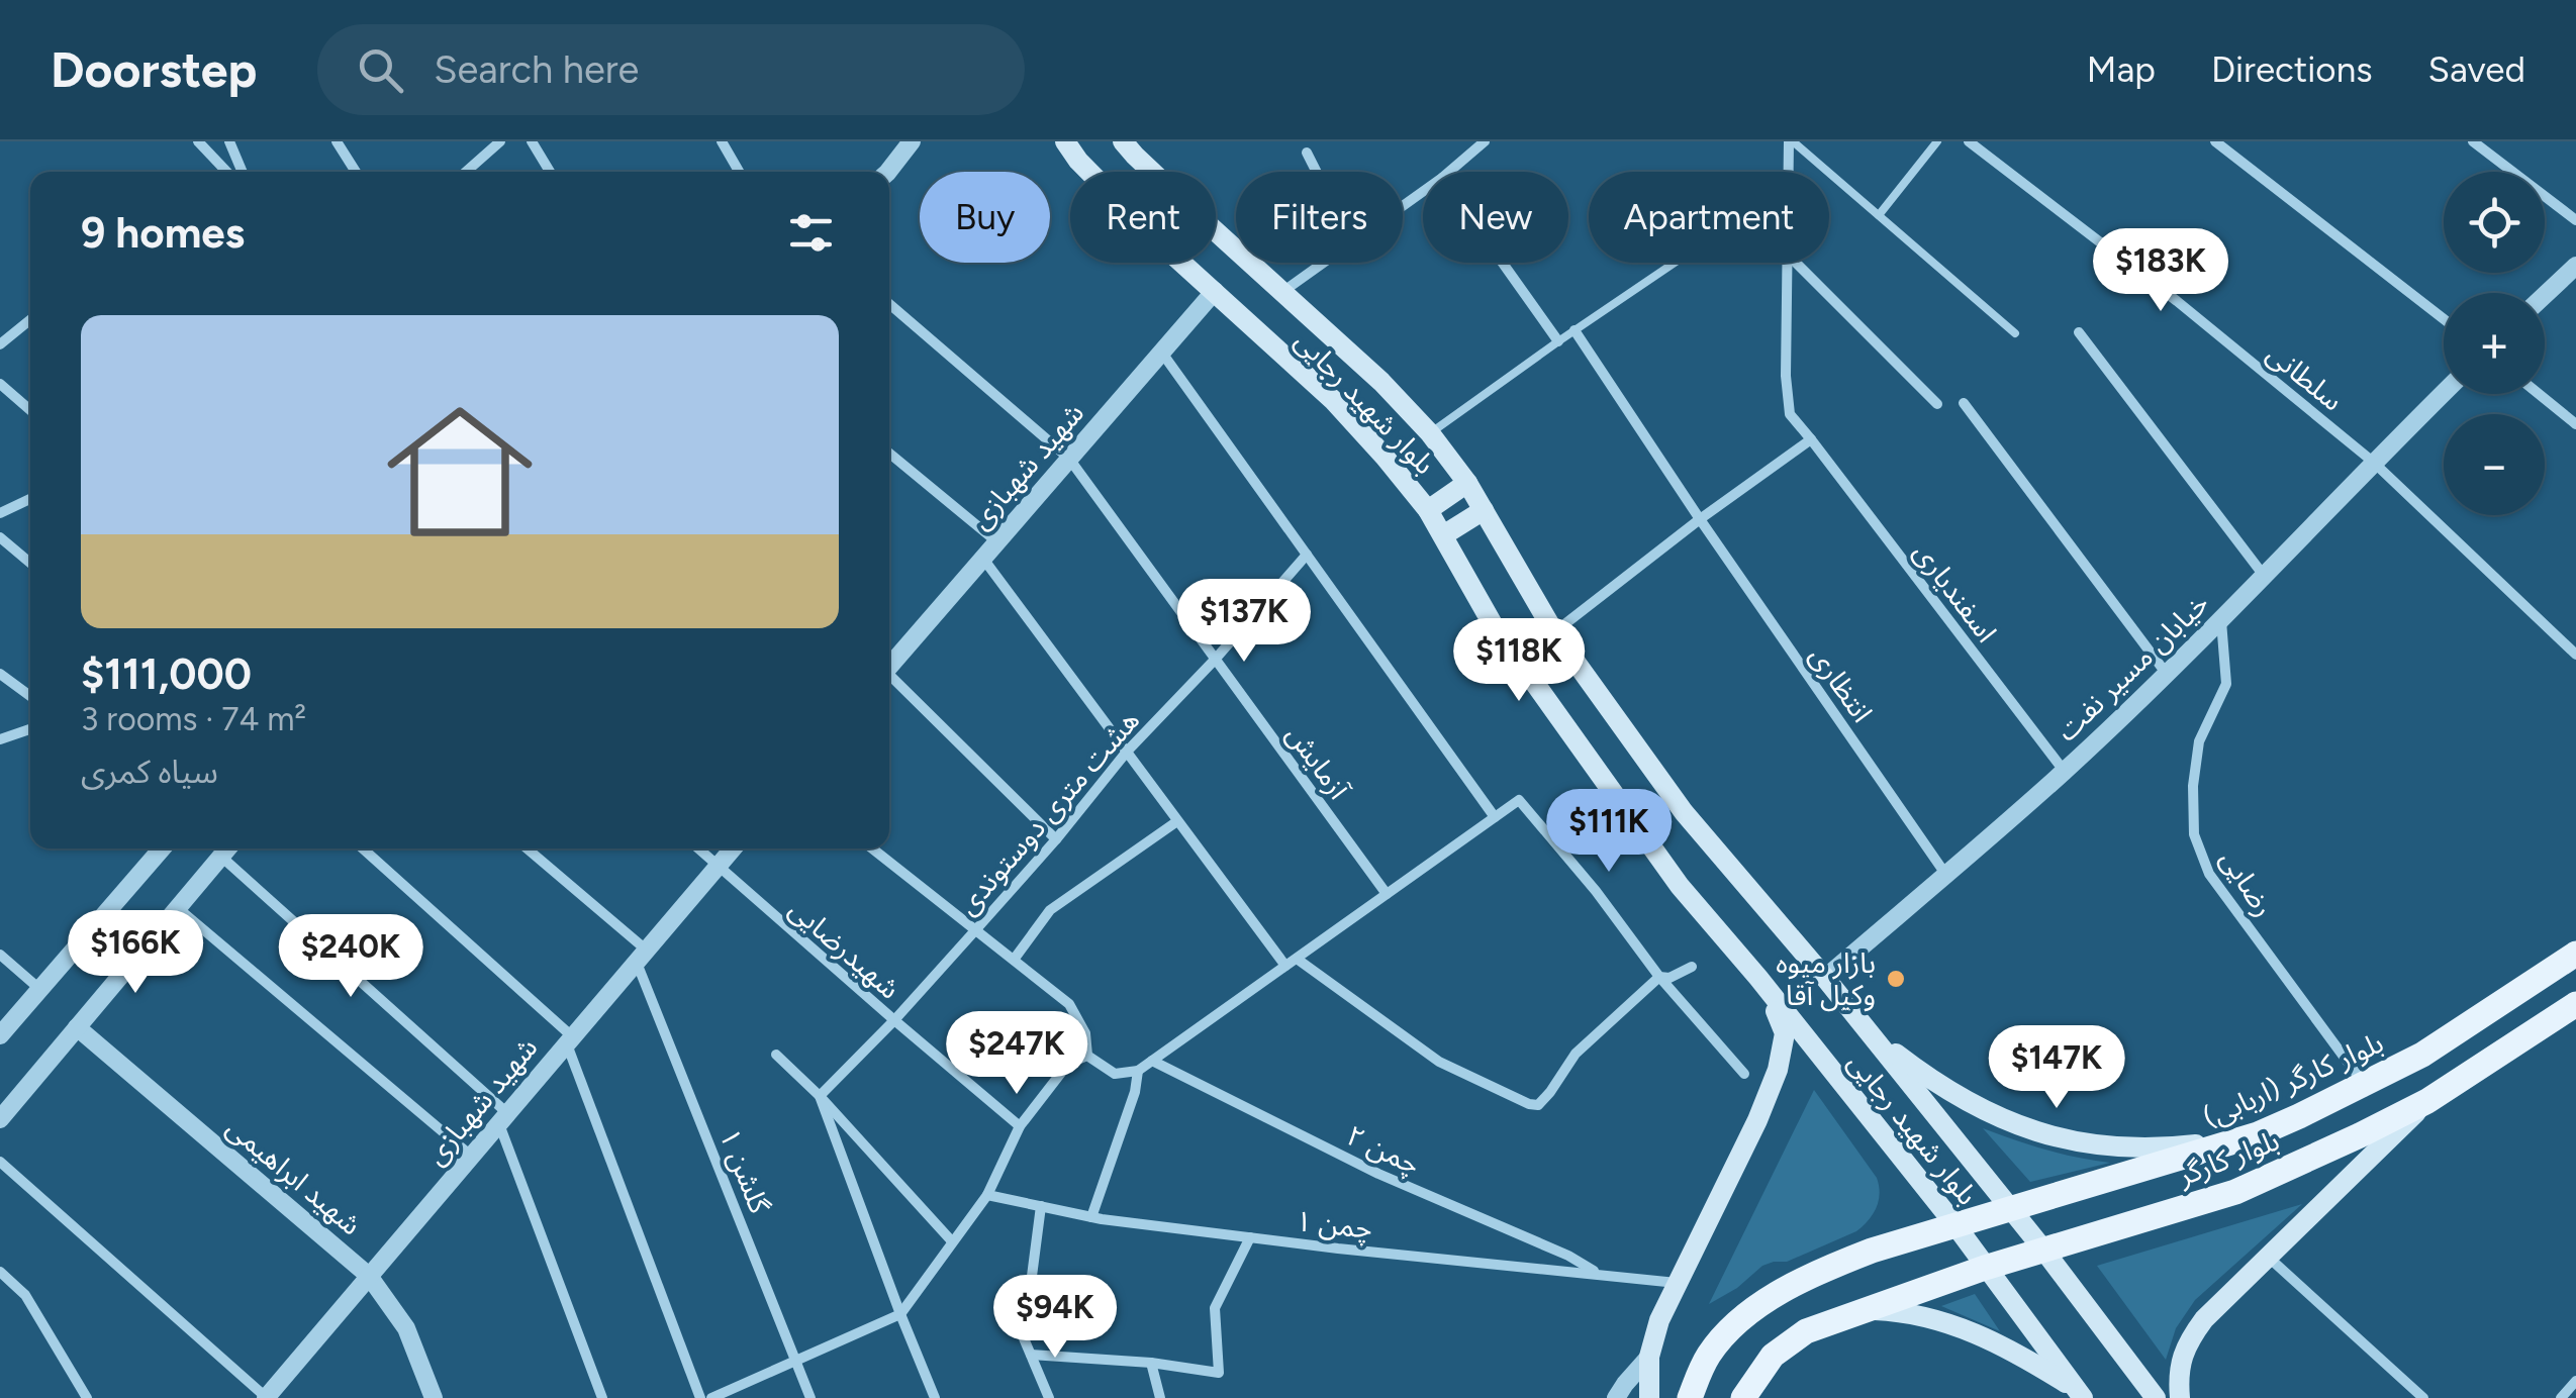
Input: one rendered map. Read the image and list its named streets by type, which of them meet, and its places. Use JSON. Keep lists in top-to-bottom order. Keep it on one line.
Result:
{"streets":{"main road":["بلوار شهید رجایی","بلوار کارگر (اربابی)","بلوار کارگر"],"street":["سلطانی","شهید شهبازی","اسفندیاری","خیابان مسیر نفت","انتظاری","آزمایش","هشت متری دوستوندی","رضایی","شهیدرضایی","چمن ۲","گلشن ۱","شهید ابراهیمی","چمن ۱"]},"crossings":[["سلطانی","خیابان مسیر نفت"],["بلوار شهید رجایی","شهید شهبازی"],["بلوار شهید رجایی","خیابان مسیر نفت"],["بلوار شهید رجایی","بلوار کارگر (اربابی)"],["بلوار شهید رجایی","بلوار کارگر"],["شهید شهبازی","آزمایش"],["شهید شهبازی","شهیدرضایی"],["شهید شهبازی","گلشن ۱"],["شهید شهبازی","شهید ابراهیمی"],["اسفندیاری","خیابان مسیر نفت"],["خیابان مسیر نفت","انتظاری"],["خیابان مسیر نفت","رضایی"],["آزمایش","هشت متری دوستوندی"],["هشت متری دوستوندی","شهیدرضایی"],["رضایی","بلوار کارگر (اربابی)"],["چمن ۲","چمن ۱"]],"places":["بازار میوه وکیل آقا"],"page":{"header":"Doorstep","search":"Search here","nav":["Map","Directions","Saved"],"map_buttons":["+","−"],"chip":["Buy","Rent","Filters","New","Apartment"],"heading":"9 homes","price":["$183K","$137K","$118K","$111K","$166K","$240K","$247K","$147K","$94K"],"list":[{"name":"$111,000","note":"3 rooms · 74 m² · سیاه کمری"}]}}
